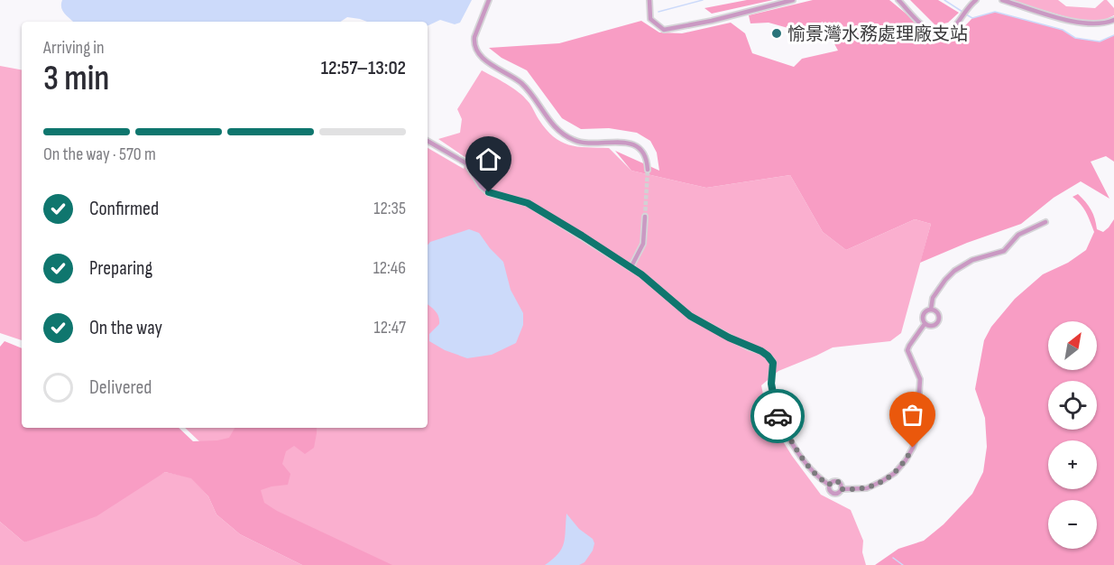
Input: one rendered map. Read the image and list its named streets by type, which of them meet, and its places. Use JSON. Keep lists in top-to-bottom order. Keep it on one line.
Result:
{"places":["愉景灣水務處理廠支站"],"north":"top right","page":{"heading":["3 min","Arriving in","12:57–13:02"],"bar":"On the way · 570 m","list":[["Confirmed","12:35"],["Preparing","12:46"],["On the way","12:47"],"Delivered"],"map_buttons":["+","−"]}}
